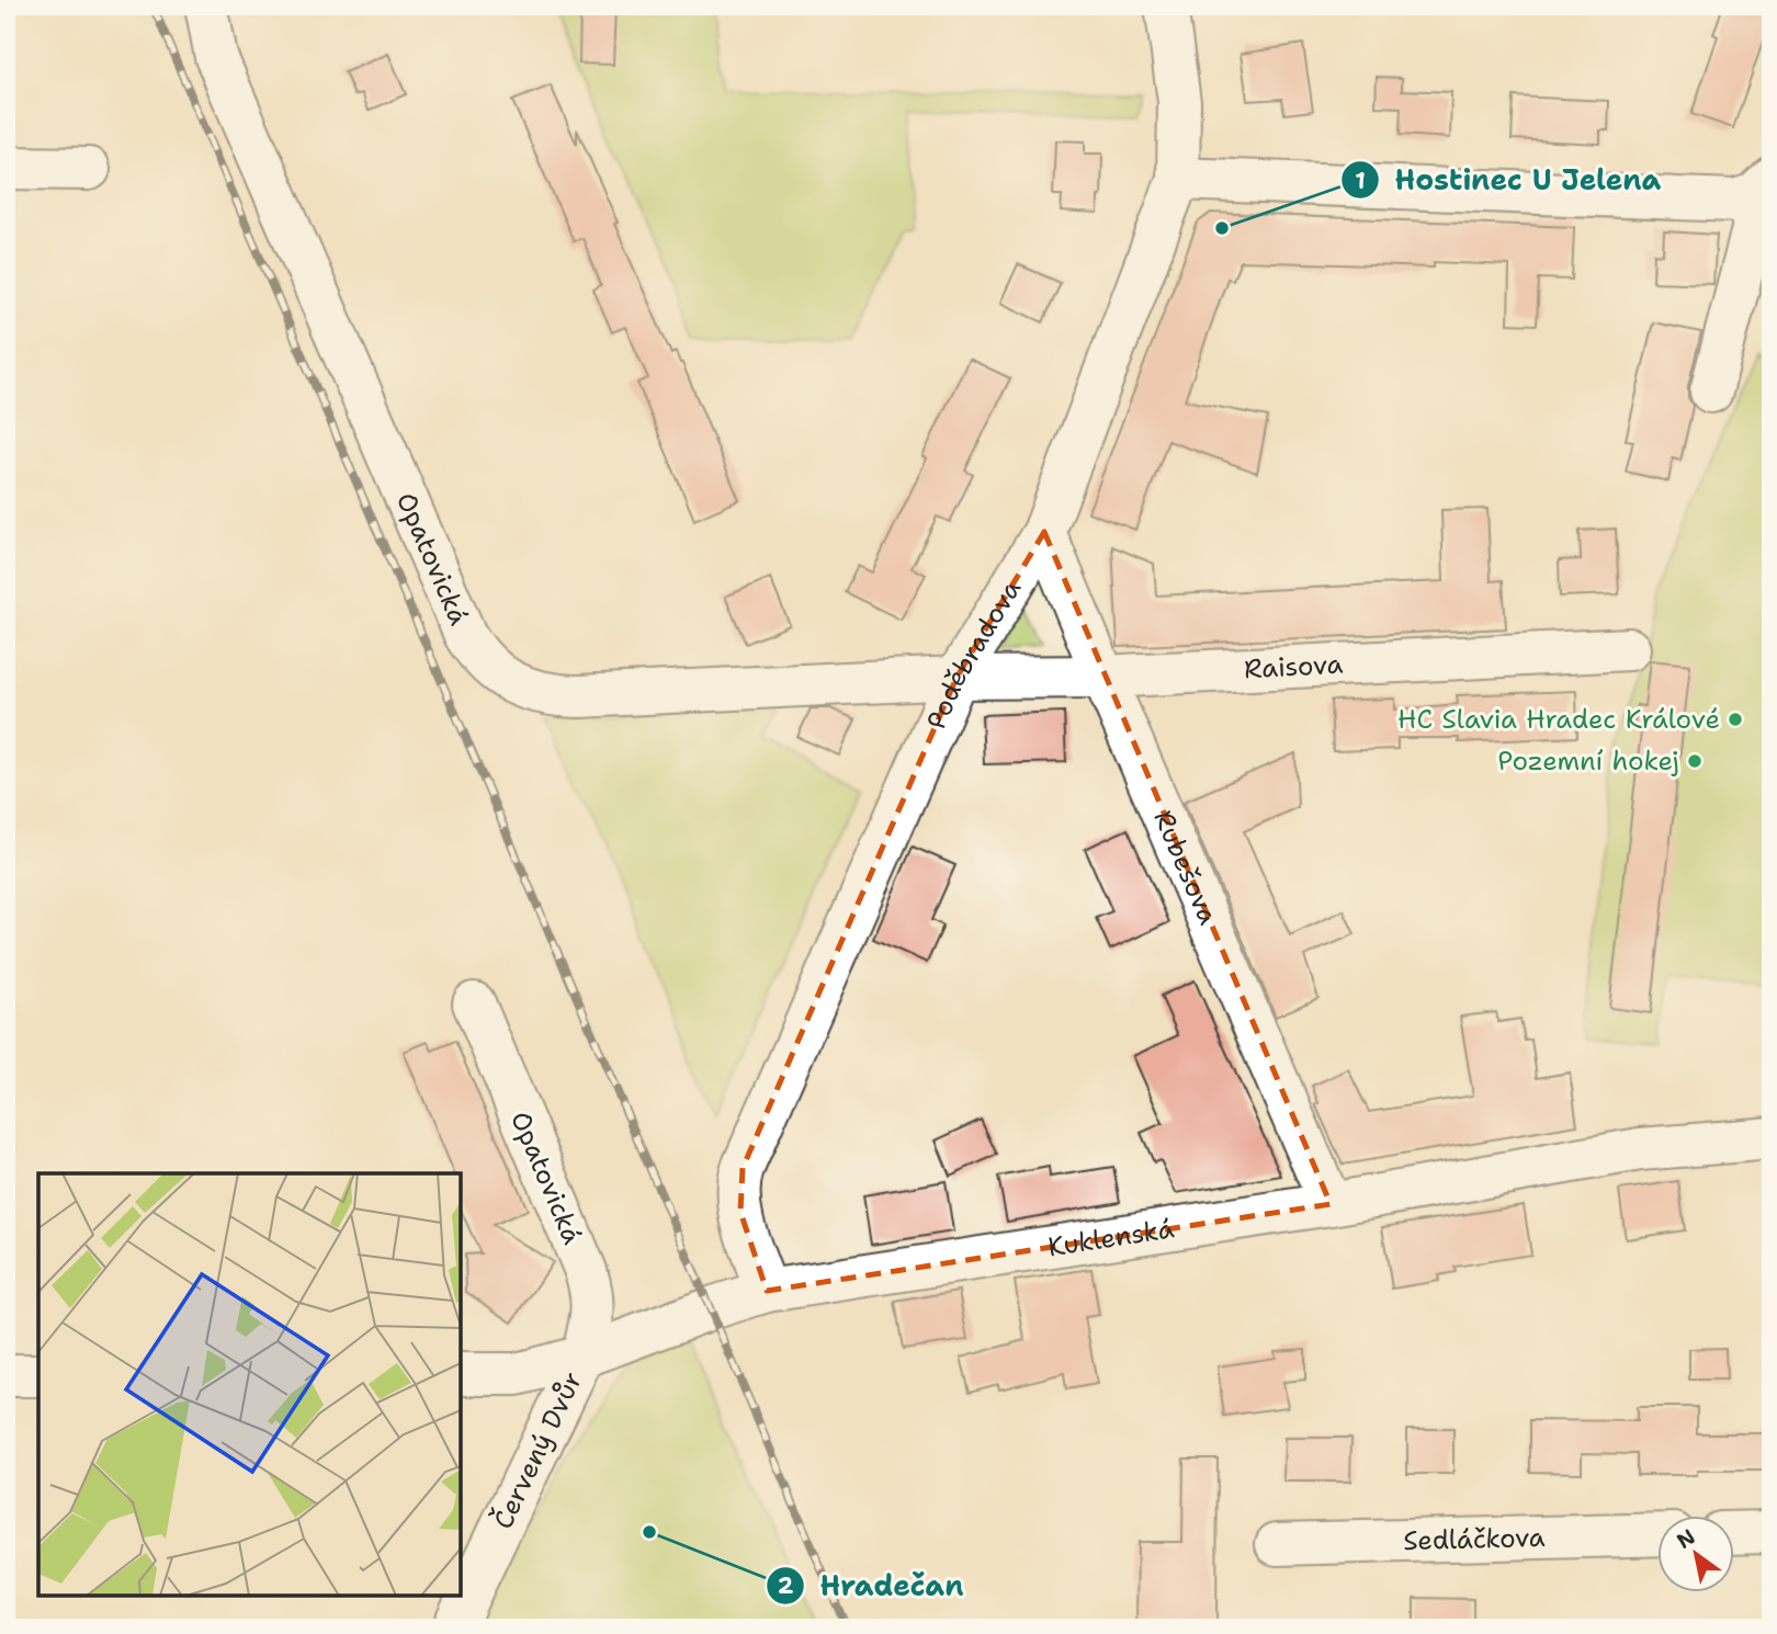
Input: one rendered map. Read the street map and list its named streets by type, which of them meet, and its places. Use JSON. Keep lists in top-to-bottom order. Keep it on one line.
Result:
{"streets":{"street":["Opatovická","Poděbradova","Raisova","Rubešova","Kuklenská","Červený Dvůr","Sedláčkova"]},"crossings":[["Opatovická","Poděbradova"],["Opatovická","Raisova"],["Opatovická","Kuklenská"],["Opatovická","Červený Dvůr"],["Poděbradova","Raisova"],["Poděbradova","Rubešova"],["Poděbradova","Kuklenská"],["Raisova","Rubešova"],["Rubešova","Kuklenská"],["Kuklenská","Červený Dvůr"]],"places":["Hostinec U Jelena","HC Slavia Hradec Králové","Pozemní hokej","Hradečan"],"north":"top left"}
